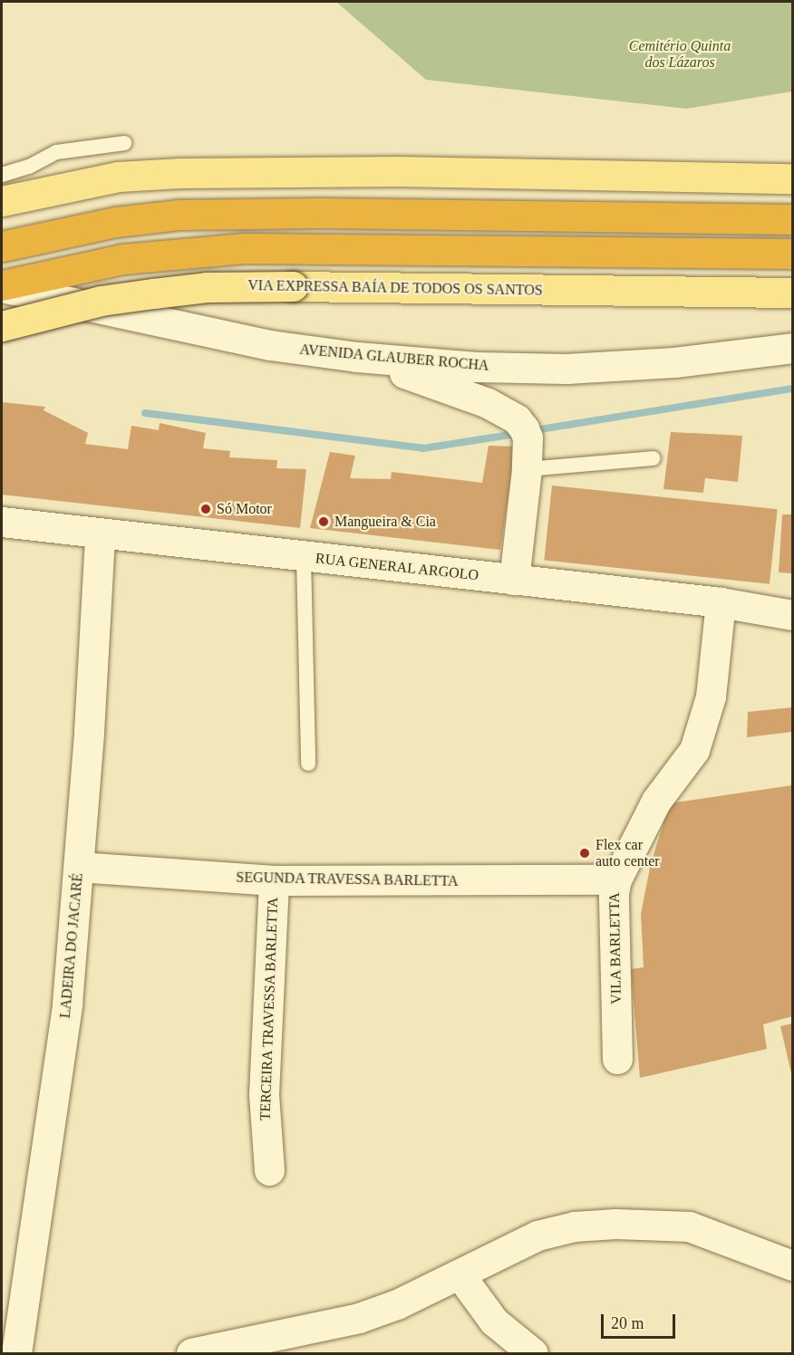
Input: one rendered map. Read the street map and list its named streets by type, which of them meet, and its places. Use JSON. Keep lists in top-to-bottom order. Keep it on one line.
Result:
{"streets":{"main road":["VIA EXPRESSA BAÍA DE TODOS OS SANTOS"],"street":["AVENIDA GLAUBER ROCHA","RUA GENERAL ARGOLO","SEGUNDA TRAVESSA BARLETTA","LADEIRA DO JACARÉ","VILA BARLETTA","TERCEIRA TRAVESSA BARLETTA"]},"crossings":[["RUA GENERAL ARGOLO","LADEIRA DO JACARÉ"],["RUA GENERAL ARGOLO","VILA BARLETTA"],["SEGUNDA TRAVESSA BARLETTA","LADEIRA DO JACARÉ"],["SEGUNDA TRAVESSA BARLETTA","VILA BARLETTA"],["SEGUNDA TRAVESSA BARLETTA","TERCEIRA TRAVESSA BARLETTA"]],"parks":["Cemitério Quinta dos Lázaros"],"places":["Só Motor","Mangueira & Cia","Flex car auto center"],"scale_bar":"20 m"}
